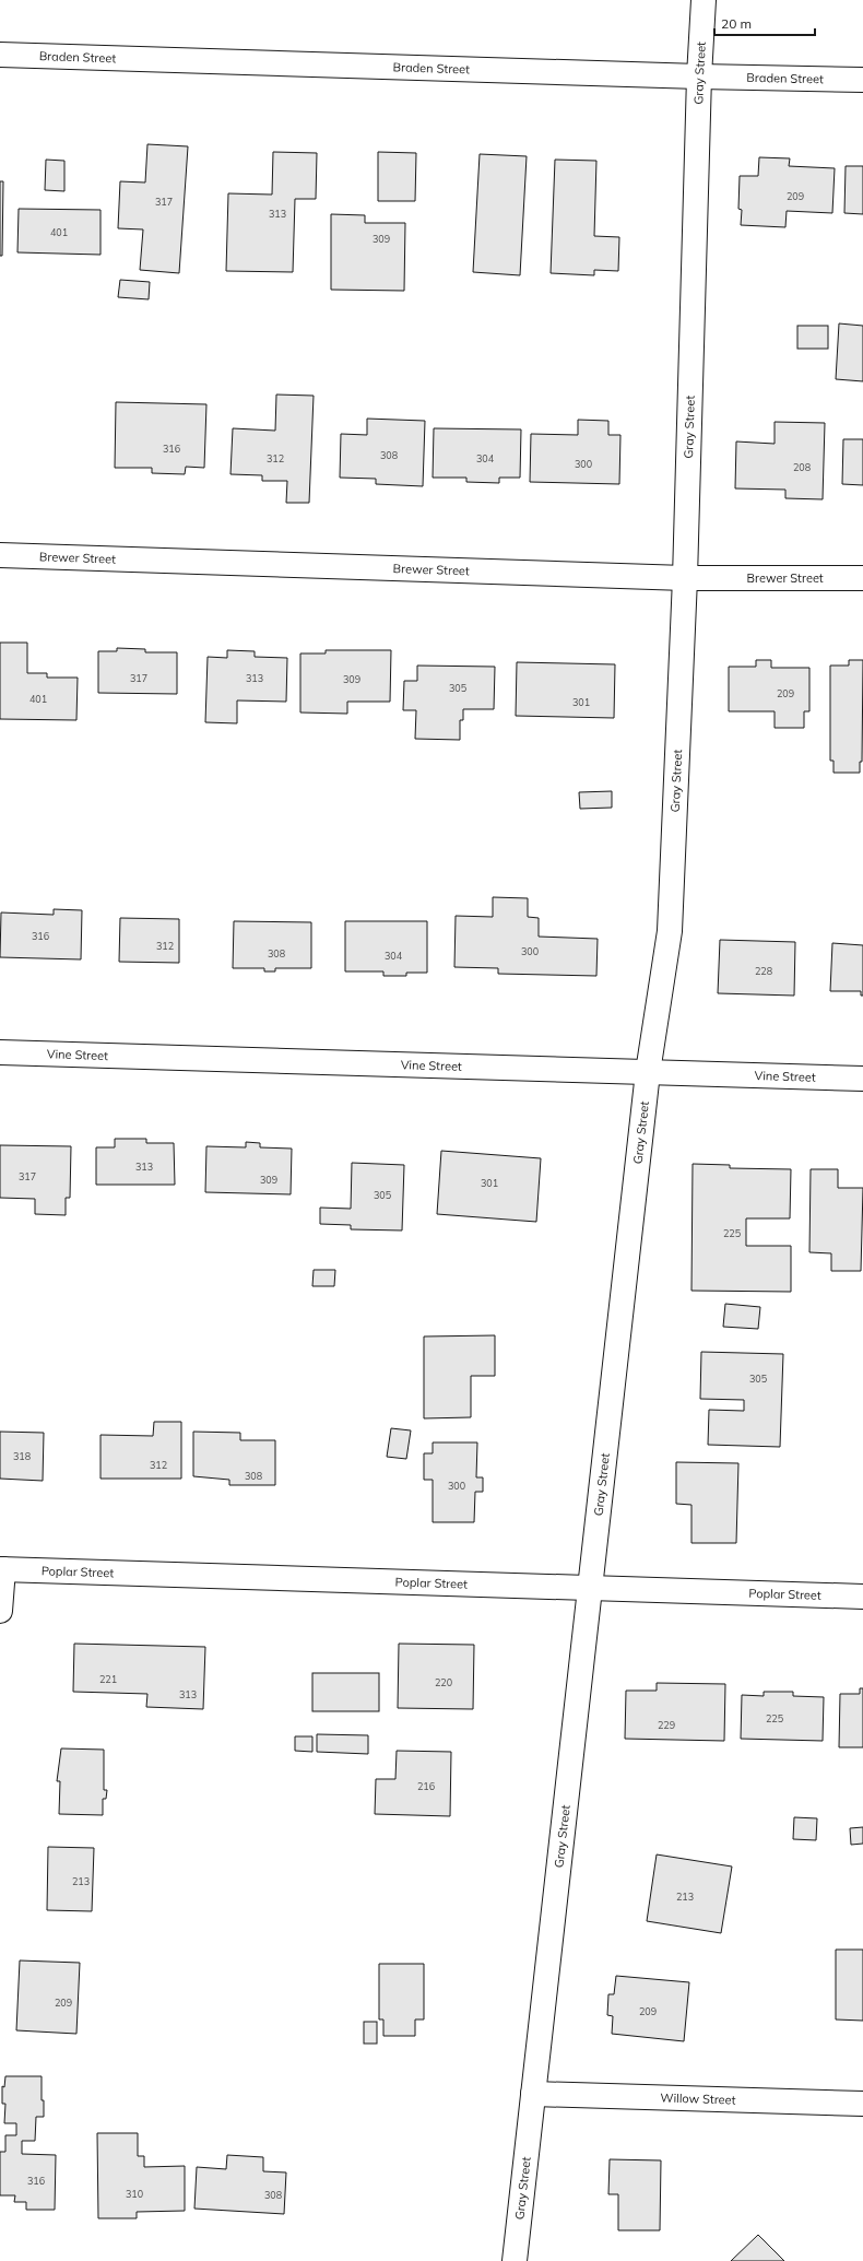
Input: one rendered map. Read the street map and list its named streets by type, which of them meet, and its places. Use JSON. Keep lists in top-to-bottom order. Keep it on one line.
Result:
{"streets":{"street":["Braden Street","Gray Street","Brewer Street","Vine Street","Poplar Street","Willow Street"]},"crossings":[["Braden Street","Gray Street"],["Gray Street","Brewer Street"],["Gray Street","Vine Street"],["Gray Street","Poplar Street"],["Gray Street","Willow Street"]],"house_numbers":["209","317","313","401","309","316","308","312","304","300","208","317","313","309","305","209","401","301","316","312","300","308","304","228","313","317","309","301","305","225","305","318","312","308","300","221","220","313","225","229","216","213","213","209","209","316","310","308"],"scale_bar":"20 m"}
